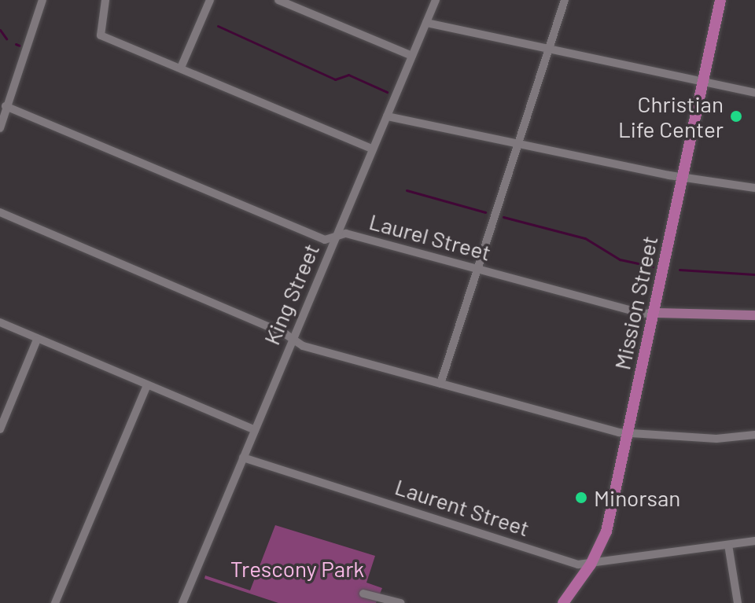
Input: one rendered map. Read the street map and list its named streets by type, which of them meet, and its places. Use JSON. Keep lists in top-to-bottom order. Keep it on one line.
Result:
{"streets":{"highway":["Mission Street"],"main road":["Laurel Street"],"street":["King Street","Laurent Street"]},"crossings":[["Laurel Street","King Street"],["Laurel Street","Mission Street"],["King Street","Laurent Street"],["Mission Street","Laurent Street"]],"parks":["Trescony Park"],"places":["Christian Life Center","Minorsan"]}
